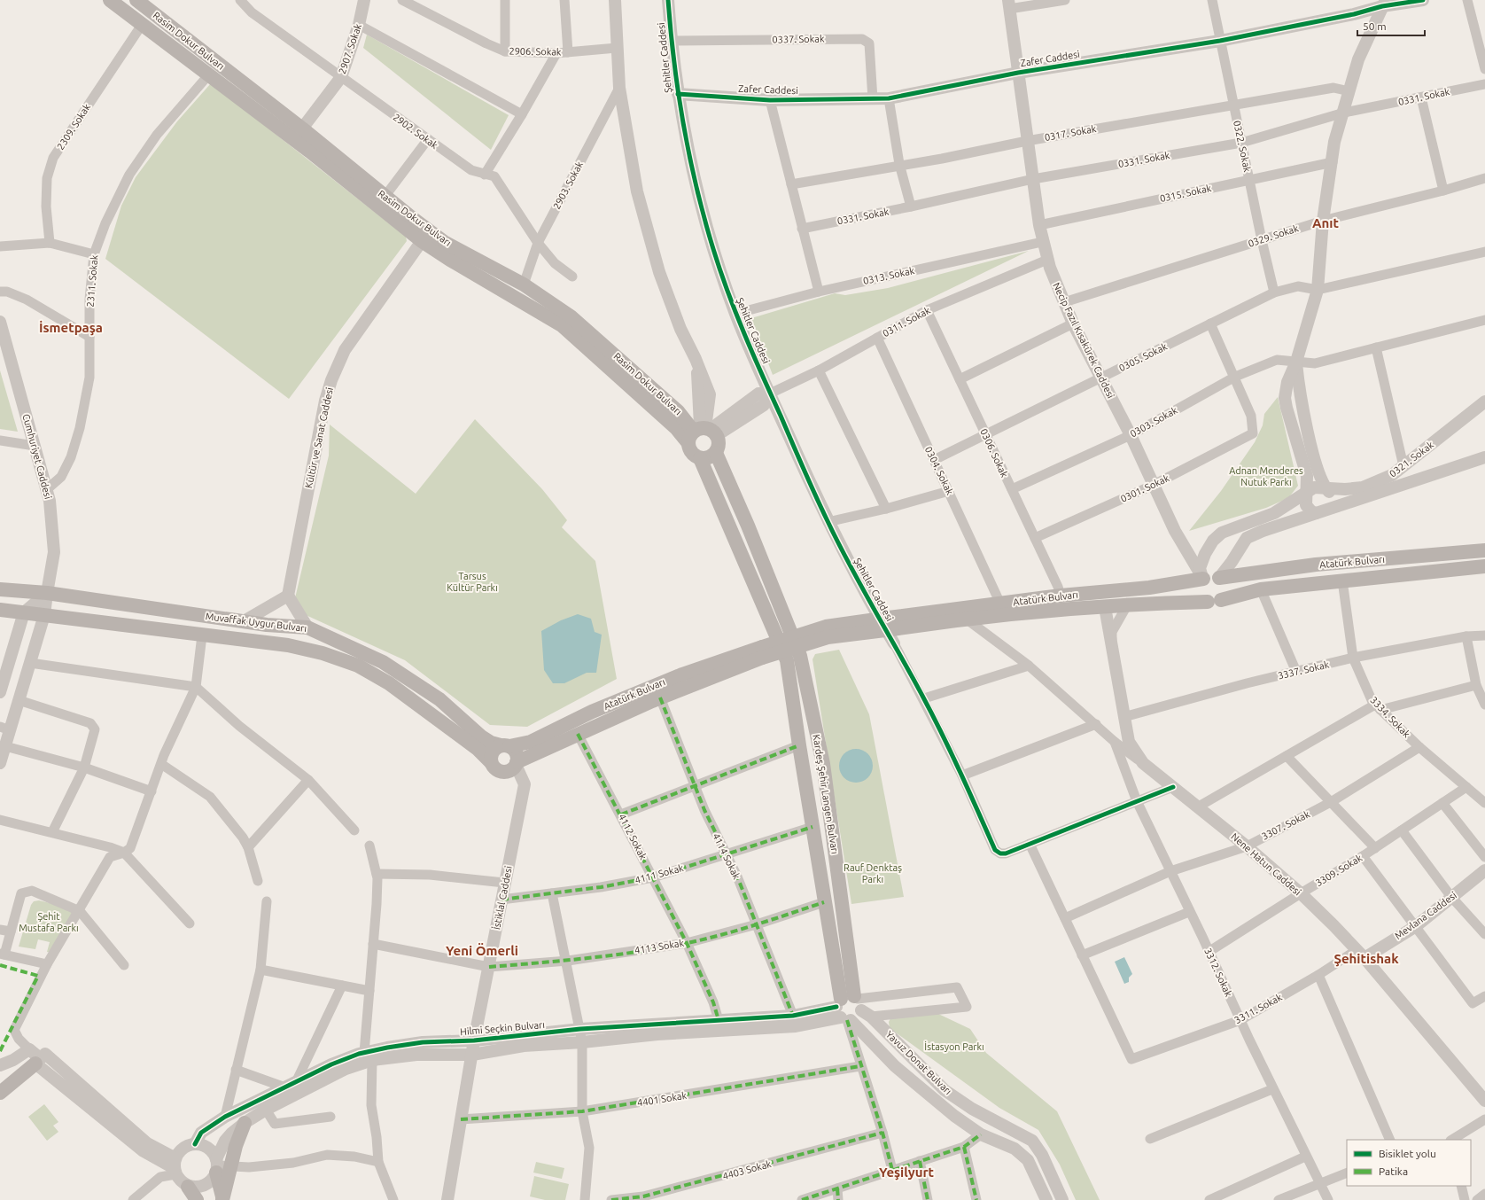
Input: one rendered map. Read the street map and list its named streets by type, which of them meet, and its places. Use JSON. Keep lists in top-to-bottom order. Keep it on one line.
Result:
{"streets":{"main road":["Rasim Dokur Bulvarı","Atatürk Bulvarı","Muvaffak Uygur Bulvarı","Kardeş Şehir Langen Bulvarı"],"street":["0337. Sokak","2907. Sokak","2906. Sokak","Şehitler Caddesi","Zafer Caddesi","0331. Sokak","2309. Sokak","2902. Sokak","0317. Sokak","0322. Sokak","2903. Sokak","0315. Sokak","0329. Sokak","0313. Sokak","2311. Sokak","0311. Sokak","Necip Fazıl Kısakürek Caddesi","0305. Sokak","0303. Sokak","Kültür ve Sanat Caddesi","0306. Sokak","Cumhuriyet Caddesi","0321. Sokak","0304. Sokak","0301. Sokak","3337. Sokak","3334. Sokak","3307. Sokak","4112 Sokak","4114 Sokak","Nene Hatun Caddesi","3309. Sokak","4111 Sokak","İstiklal Caddesi","Mevlana Caddesi","4113 Sokak","3312. Sokak","3311. Sokak","Hilmi Seçkin Bulvarı","Yavuz Donat Bulvarı","4401 Sokak","4403 Sokak"]},"crossings":[["0337. Sokak","Şehitler Caddesi"],["0337. Sokak","Zafer Caddesi"],["Rasim Dokur Bulvarı","2907. Sokak"],["Rasim Dokur Bulvarı","2903. Sokak"],["2907. Sokak","2902. Sokak"],["Şehitler Caddesi","Zafer Caddesi"],["Şehitler Caddesi","0313. Sokak"],["Şehitler Caddesi","0311. Sokak"],["Zafer Caddesi","0322. Sokak"],["Zafer Caddesi","Necip Fazıl Kısakürek Caddesi"],["0331. Sokak","0322. Sokak"],["0331. Sokak","Necip Fazıl Kısakürek Caddesi"],["2902. Sokak","2903. Sokak"],["0317. Sokak","0322. Sokak"],["0317. Sokak","Necip Fazıl Kısakürek Caddesi"],["0322. Sokak","0315. Sokak"],["0322. Sokak","0329. Sokak"],["0322. Sokak","0305. Sokak"],["0315. Sokak","Necip Fazıl Kısakürek Caddesi"],["0329. Sokak","Necip Fazıl Kısakürek Caddesi"],["0313. Sokak","Necip Fazıl Kısakürek Caddesi"],["2311. Sokak","Cumhuriyet Caddesi"],["0311. Sokak","Necip Fazıl Kısakürek Caddesi"],["0311. Sokak","0306. Sokak"],["0311. Sokak","0304. Sokak"],["Necip Fazıl Kısakürek Caddesi","0305. Sokak"],["Necip Fazıl Kısakürek Caddesi","0303. Sokak"],["Necip Fazıl Kısakürek Caddesi","0301. Sokak"],["Necip Fazıl Kısakürek Caddesi","Atatürk Bulvarı"],["0305. Sokak","0306. Sokak"],["0305. Sokak","0304. Sokak"],["0303. Sokak","0306. Sokak"],["0303. Sokak","0301. Sokak"],["0306. Sokak","0301. Sokak"],["0306. Sokak","Atatürk Bulvarı"],["Cumhuriyet Caddesi","Muvaffak Uygur Bulvarı"],["0304. Sokak","Atatürk Bulvarı"],["Atatürk Bulvarı","Muvaffak Uygur Bulvarı"],["Atatürk Bulvarı","3334. Sokak"],["Atatürk Bulvarı","4112 Sokak"],["Atatürk Bulvarı","4114 Sokak"],["Atatürk Bulvarı","Nene Hatun Caddesi"],["Atatürk Bulvarı","İstiklal Caddesi"],["Muvaffak Uygur Bulvarı","İstiklal Caddesi"],["3337. Sokak","3334. Sokak"],["3337. Sokak","Nene Hatun Caddesi"],["3334. Sokak","3307. Sokak"],["3334. Sokak","3309. Sokak"],["Kardeş Şehir Langen Bulvarı","4111 Sokak"],["Kardeş Şehir Langen Bulvarı","4113 Sokak"],["Kardeş Şehir Langen Bulvarı","Hilmi Seçkin Bulvarı"],["Kardeş Şehir Langen Bulvarı","Yavuz Donat Bulvarı"],["3307. Sokak","Nene Hatun Caddesi"],["3307. Sokak","3312. Sokak"],["4112 Sokak","4111 Sokak"],["4112 Sokak","4113 Sokak"],["4112 Sokak","Hilmi Seçkin Bulvarı"],["4114 Sokak","4111 Sokak"],["4114 Sokak","4113 Sokak"],["4114 Sokak","Hilmi Seçkin Bulvarı"],["Nene Hatun Caddesi","3309. Sokak"],["Nene Hatun Caddesi","Mevlana Caddesi"],["Nene Hatun Caddesi","3311. Sokak"],["3309. Sokak","3312. Sokak"],["4111 Sokak","İstiklal Caddesi"],["İstiklal Caddesi","4113 Sokak"],["İstiklal Caddesi","Hilmi Seçkin Bulvarı"],["İstiklal Caddesi","4401 Sokak"],["Mevlana Caddesi","3311. Sokak"],["3312. Sokak","3311. Sokak"],["Hilmi Seçkin Bulvarı","Yavuz Donat Bulvarı"]],"districts":["Anıt","İsmetpaşa","Yeni Ömerli","Şehitishak","Yeşilyurt"],"parks":["Adnan Menderes Nutuk Parkı","Tarsus Kültür Parkı","Rauf Denktaş Parkı","Şehit Mustafa Parkı","İstasyon Parkı"],"legend":["Bisiklet yolu","Patika"],"scale_bar":"50 m"}
